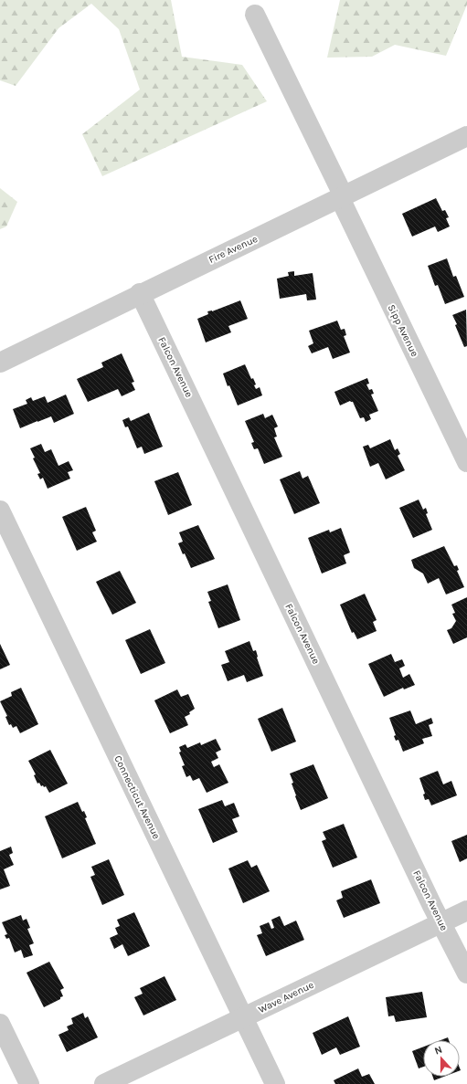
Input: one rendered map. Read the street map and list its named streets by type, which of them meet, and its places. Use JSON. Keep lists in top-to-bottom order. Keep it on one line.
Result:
{"streets":{"street":["Fire Avenue","Sipp Avenue","Falcon Avenue","Connecticut Avenue","Wave Avenue"]},"crossings":[["Fire Avenue","Sipp Avenue"],["Fire Avenue","Falcon Avenue"],["Falcon Avenue","Wave Avenue"],["Connecticut Avenue","Wave Avenue"]],"north":"top"}
